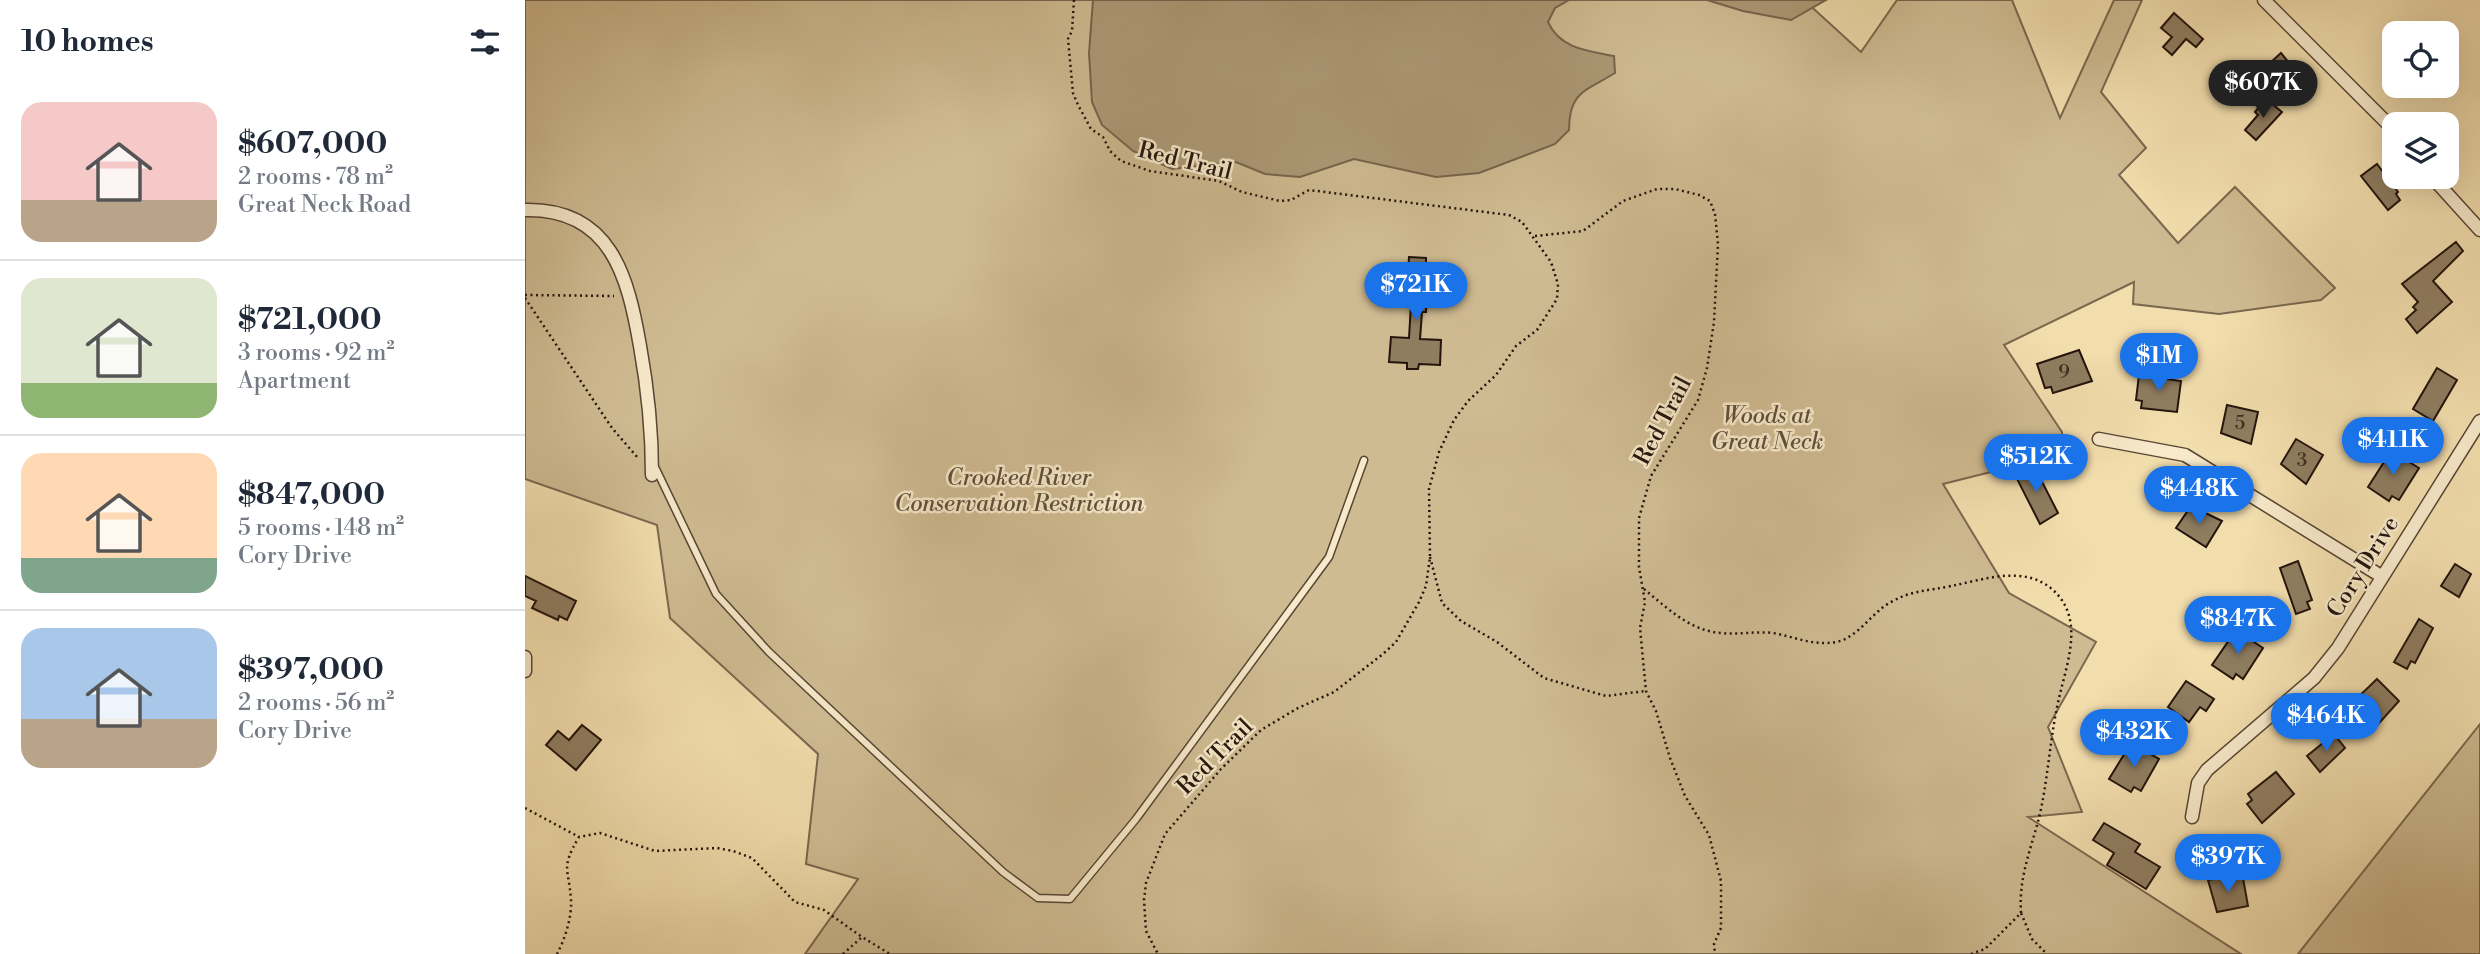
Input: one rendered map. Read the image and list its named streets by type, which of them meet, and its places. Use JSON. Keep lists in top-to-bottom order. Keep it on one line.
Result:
{"streets":{"street":["Cory Drive"],"path":["Red Trail"]},"parks":["Woods at Great Neck","Crooked River Conservation Restriction"],"house_numbers":["9","5","3"],"page":{"heading":"10 homes","price":["$607K","$721K","$1M","$411K","$512K","$448K","$847K","$464K","$432K","$397K"],"list":[{"name":"$607,000","note":"2 rooms · 78 m² · Great Neck Road"},{"name":"$721,000","note":"3 rooms · 92 m² · Apartment"},{"name":"$847,000","note":"5 rooms · 148 m² · Cory Drive"},{"name":"$397,000","note":"2 rooms · 56 m² · Cory Drive"}]}}
